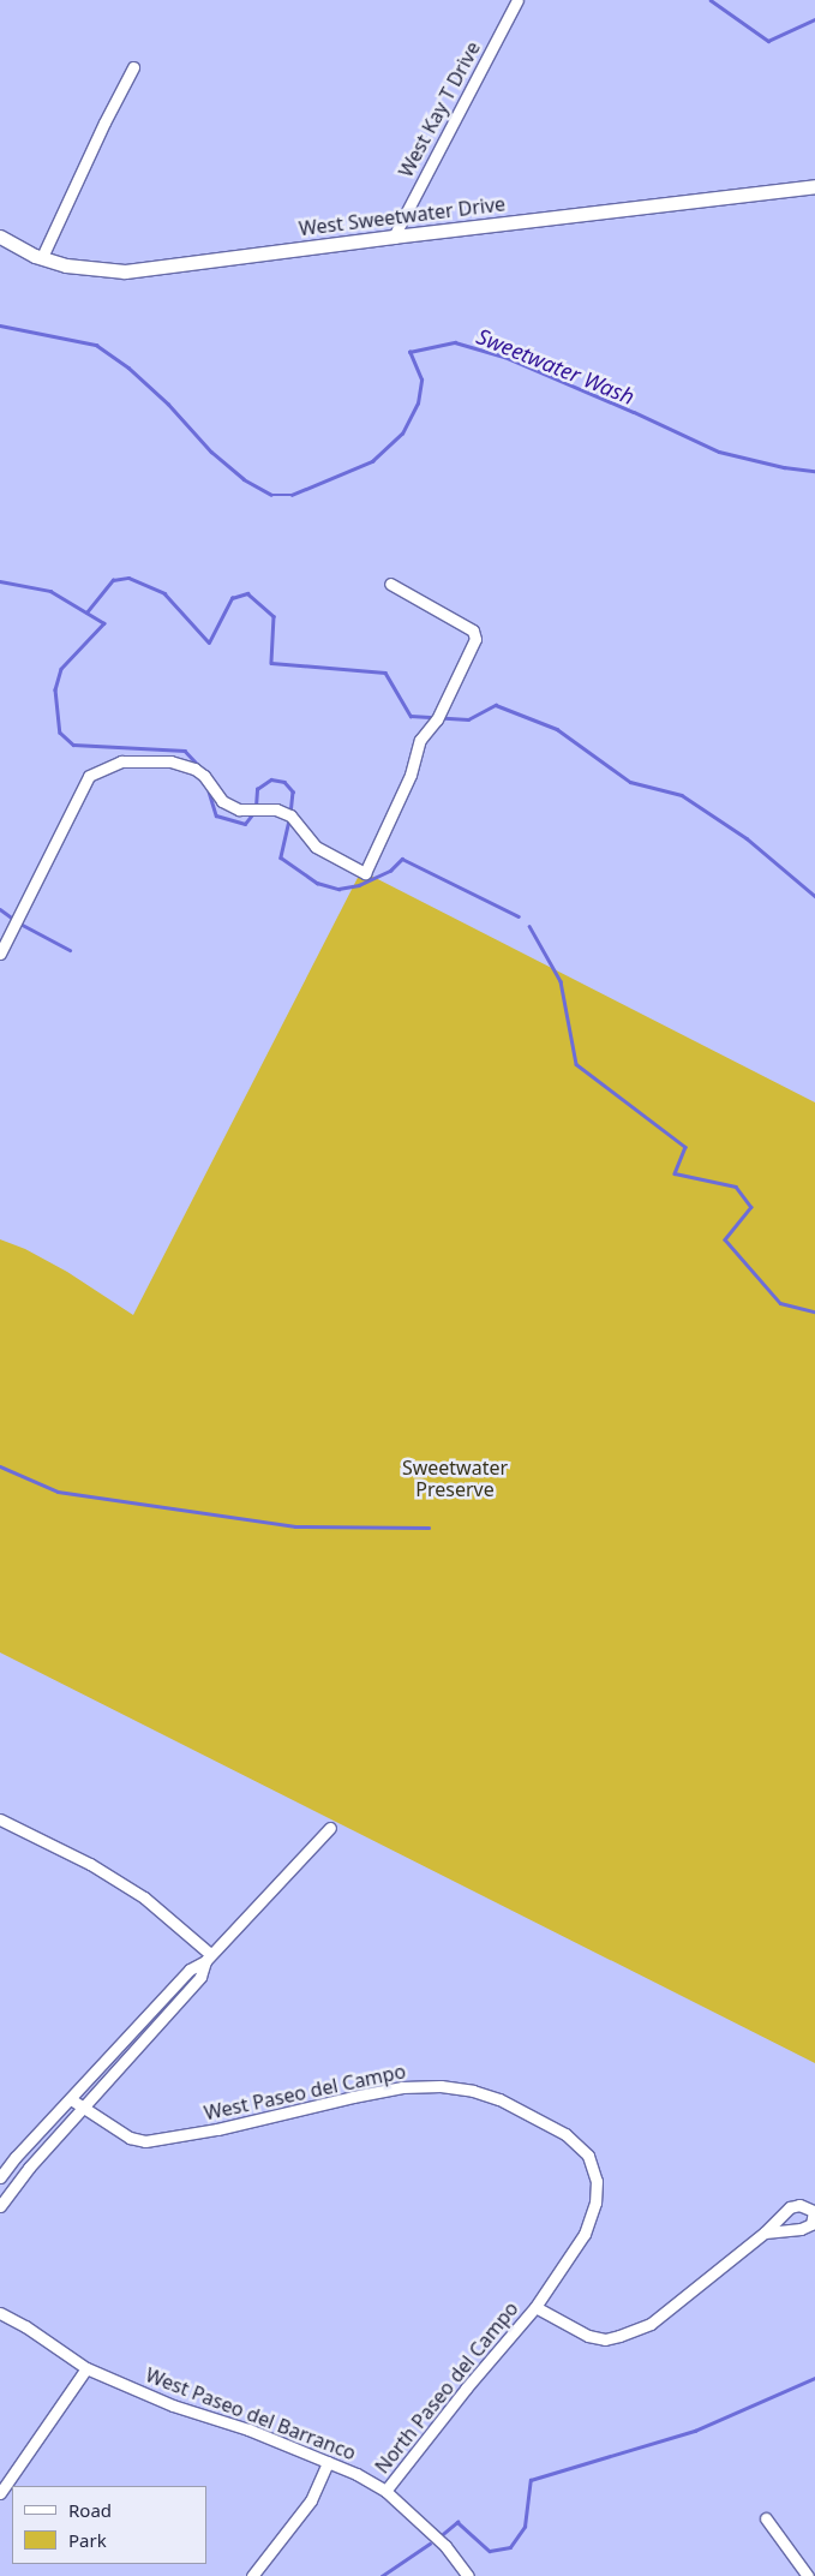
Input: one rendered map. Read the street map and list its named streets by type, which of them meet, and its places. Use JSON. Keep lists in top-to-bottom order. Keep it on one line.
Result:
{"streets":{"street":["West Kay T Drive","West Sweetwater Drive","West Paseo del Campo","North Paseo del Campo","West Paseo del Barranco"]},"crossings":[["West Kay T Drive","West Sweetwater Drive"],["West Paseo del Campo","North Paseo del Campo"],["North Paseo del Campo","West Paseo del Barranco"]],"water":["Sweetwater Wash"],"parks":["Sweetwater Preserve"],"legend":["Road","Park"]}
